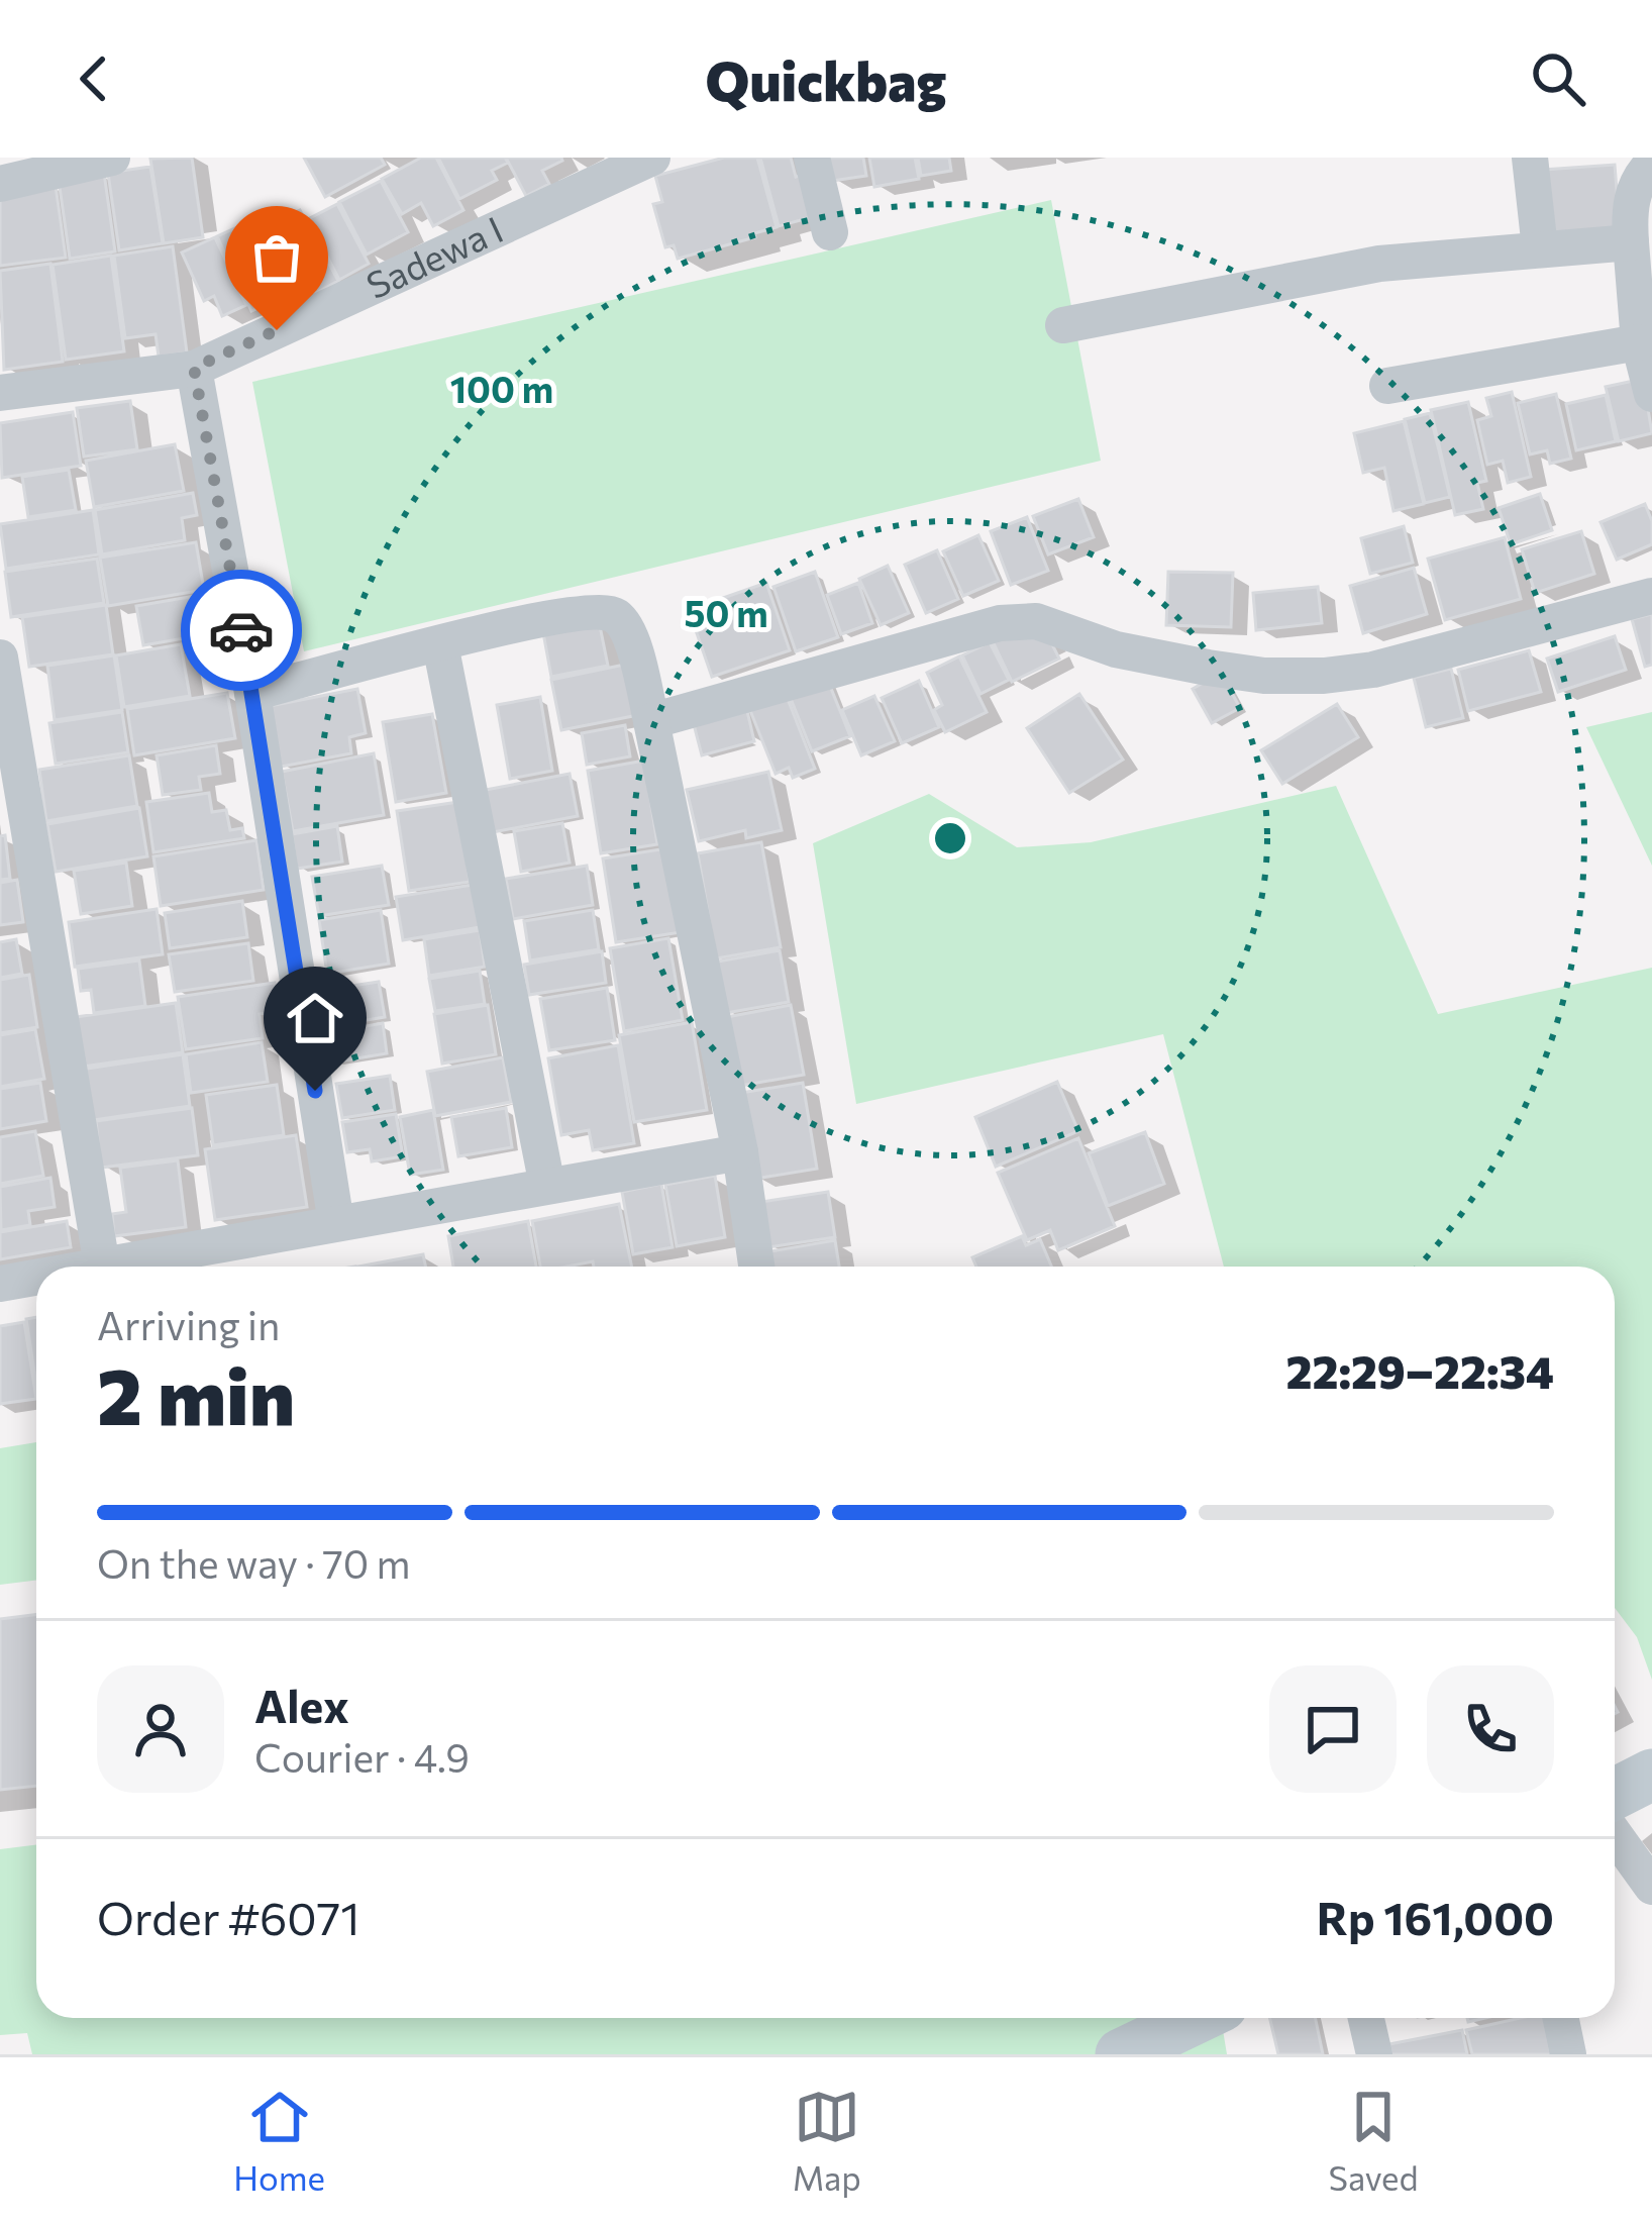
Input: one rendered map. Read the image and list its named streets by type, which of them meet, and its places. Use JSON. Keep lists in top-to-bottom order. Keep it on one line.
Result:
{"streets":{"street":["Sadewa I"]},"page":{"header":"Quickbag","heading":["2 min","Arriving in","22:29–22:34"],"panel":["Alex","Courier · 4.9","Order #6071","Rp 161,000"],"bar":"On the way · 70 m","tabs":["Home","Map","Saved"]},"rings":["100 m","50 m"]}
